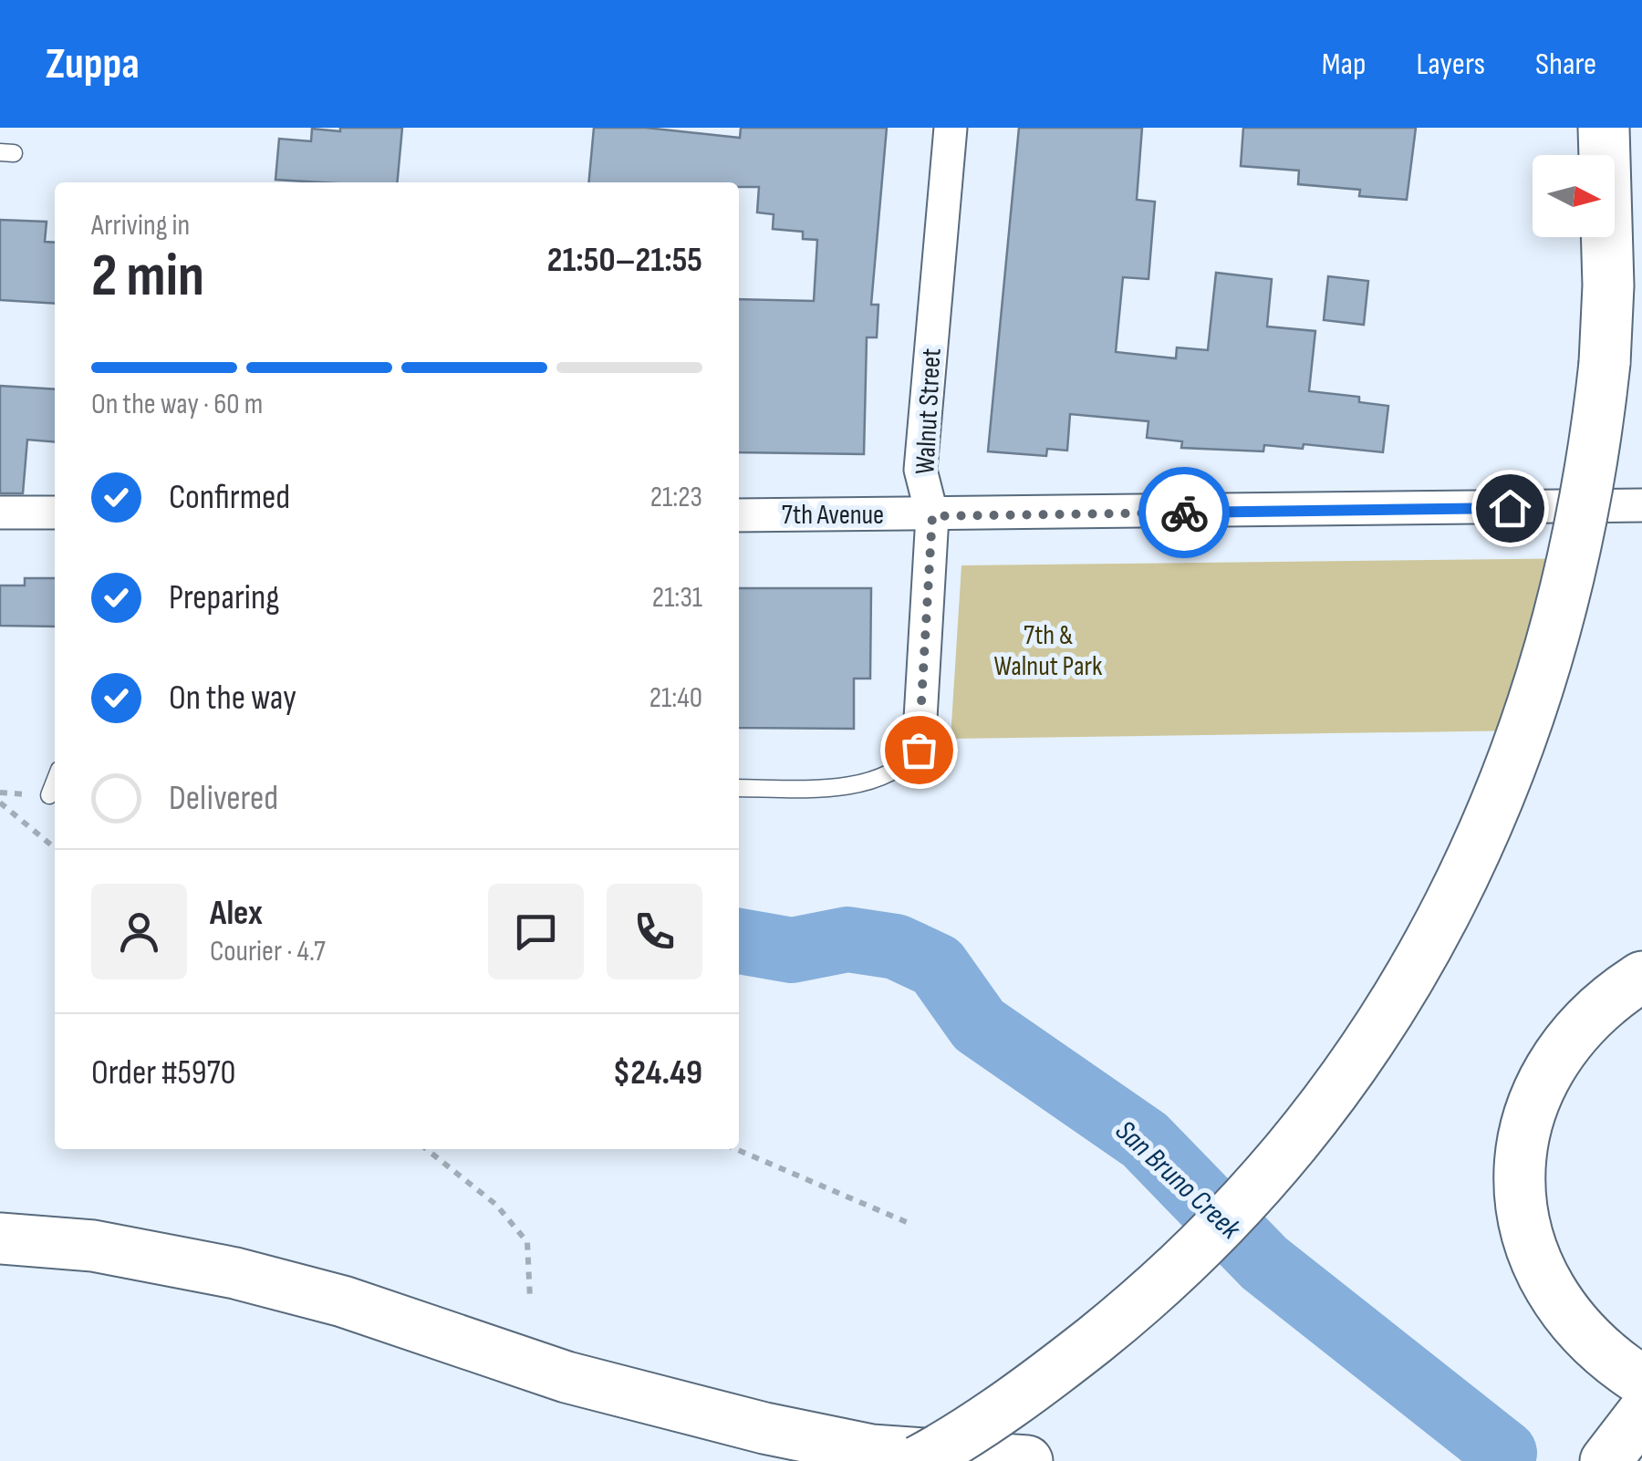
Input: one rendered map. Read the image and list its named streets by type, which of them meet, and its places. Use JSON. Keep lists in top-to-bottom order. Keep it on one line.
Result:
{"streets":{"street":["Walnut Street","7th Avenue"]},"crossings":[["Walnut Street","7th Avenue"]],"water":["San Bruno Creek"],"parks":["7th & Walnut Park"],"north":"right","page":{"header":"Zuppa","nav":["Map","Layers","Share"],"heading":["2 min","Arriving in","21:50–21:55"],"panel":["Alex","Courier · 4.7","Order #5970","$24.49"],"bar":"On the way · 60 m","list":[["Confirmed","21:23"],["Preparing","21:31"],["On the way","21:40"],"Delivered"]}}
